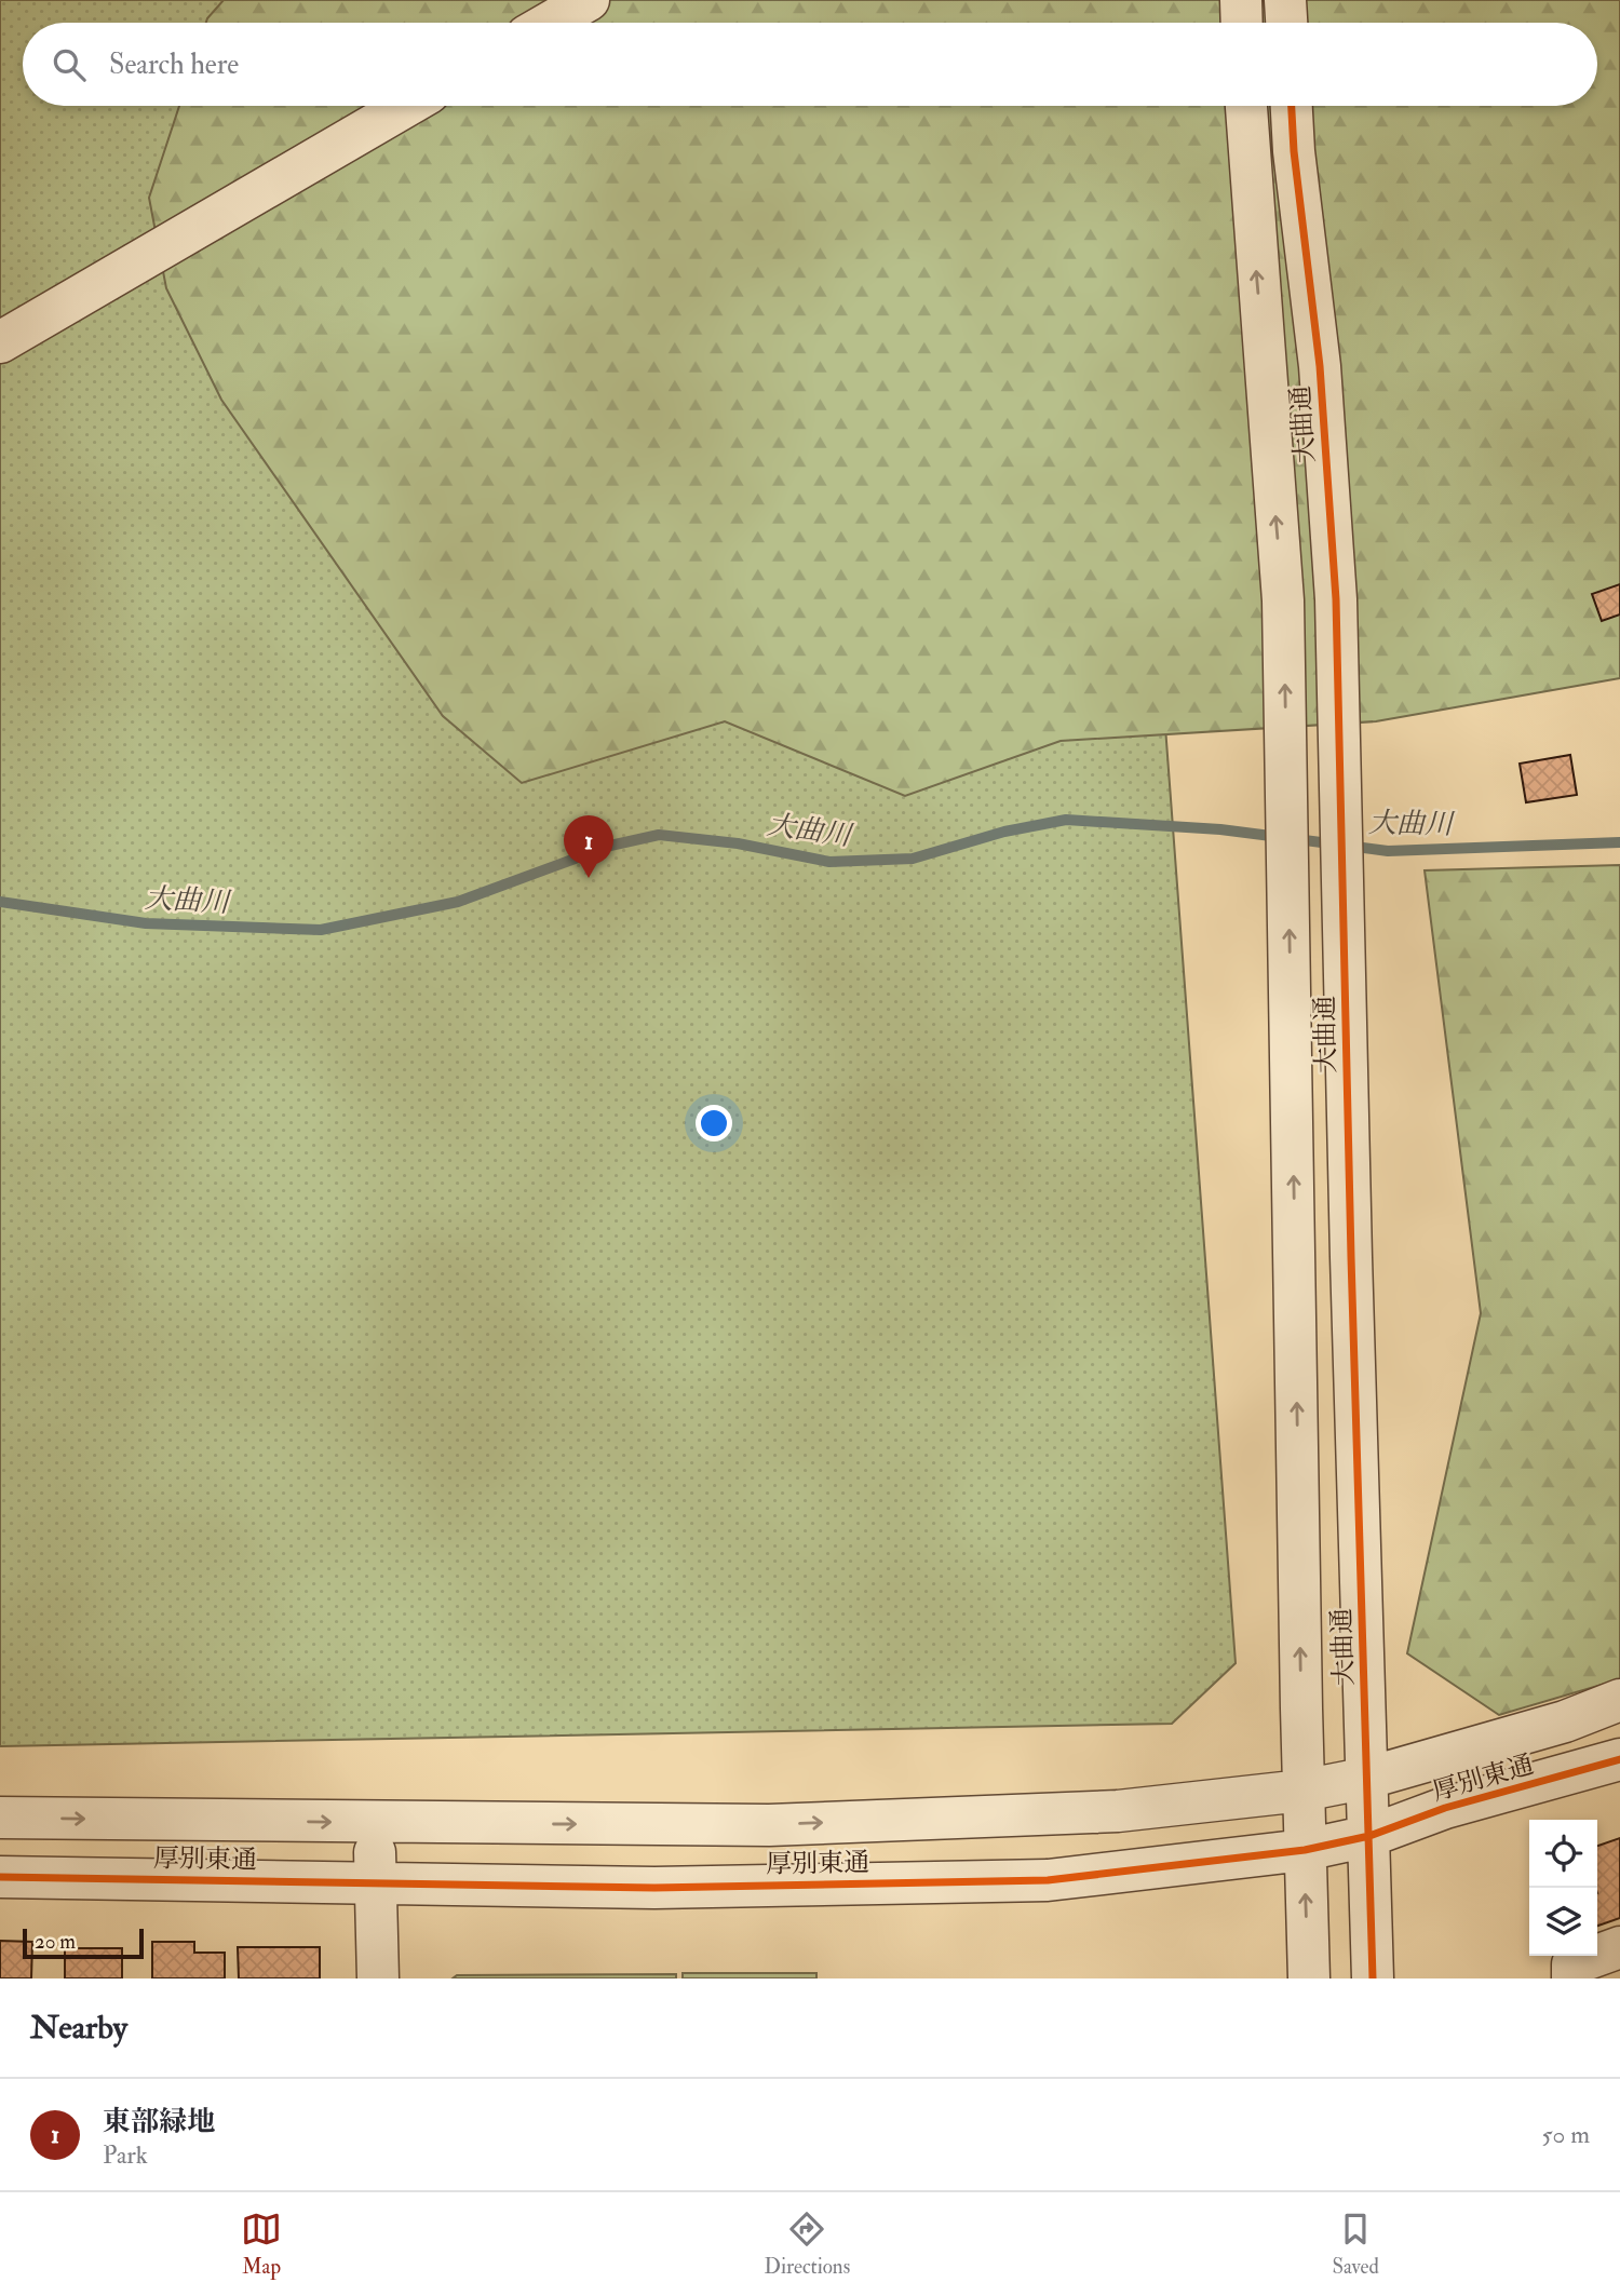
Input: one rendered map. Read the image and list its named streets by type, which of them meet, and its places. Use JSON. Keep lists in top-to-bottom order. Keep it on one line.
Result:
{"streets":{"street":["大曲通","厚別東通"]},"crossings":[["大曲通","厚別東通"]],"water":["大曲川"],"scale_bar":"20 m","page":{"search":"Search here","pins":"1","scale":"20 m","heading":"Nearby","list":[{"mark":"1","name":"東部緑地","note":"Park","value":"50 m"}],"nav":["Map","Directions","Saved"]}}
